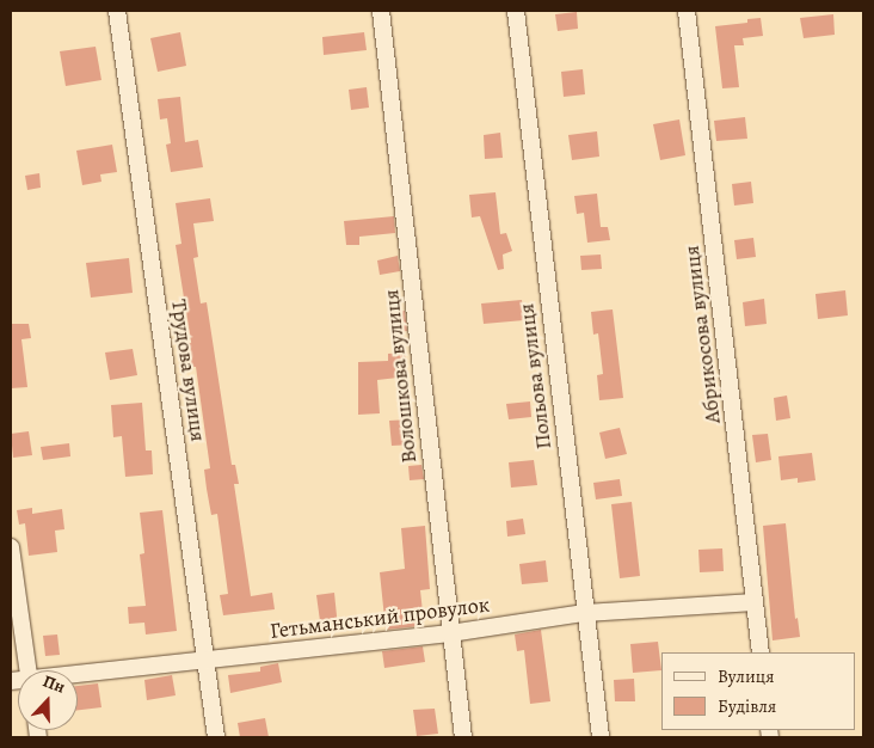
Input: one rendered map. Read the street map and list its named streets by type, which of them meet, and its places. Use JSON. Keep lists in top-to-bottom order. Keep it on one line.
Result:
{"streets":{"street":["Абрикосова вулиця","Трудова вулиця","Волошкова вулиця","Польова вулиця","Гетьманський провулок"]},"crossings":[["Абрикосова вулиця","Гетьманський провулок"],["Трудова вулиця","Гетьманський провулок"],["Волошкова вулиця","Гетьманський провулок"],["Польова вулиця","Гетьманський провулок"]],"legend":["Вулиця","Будівля"],"north":"top"}
